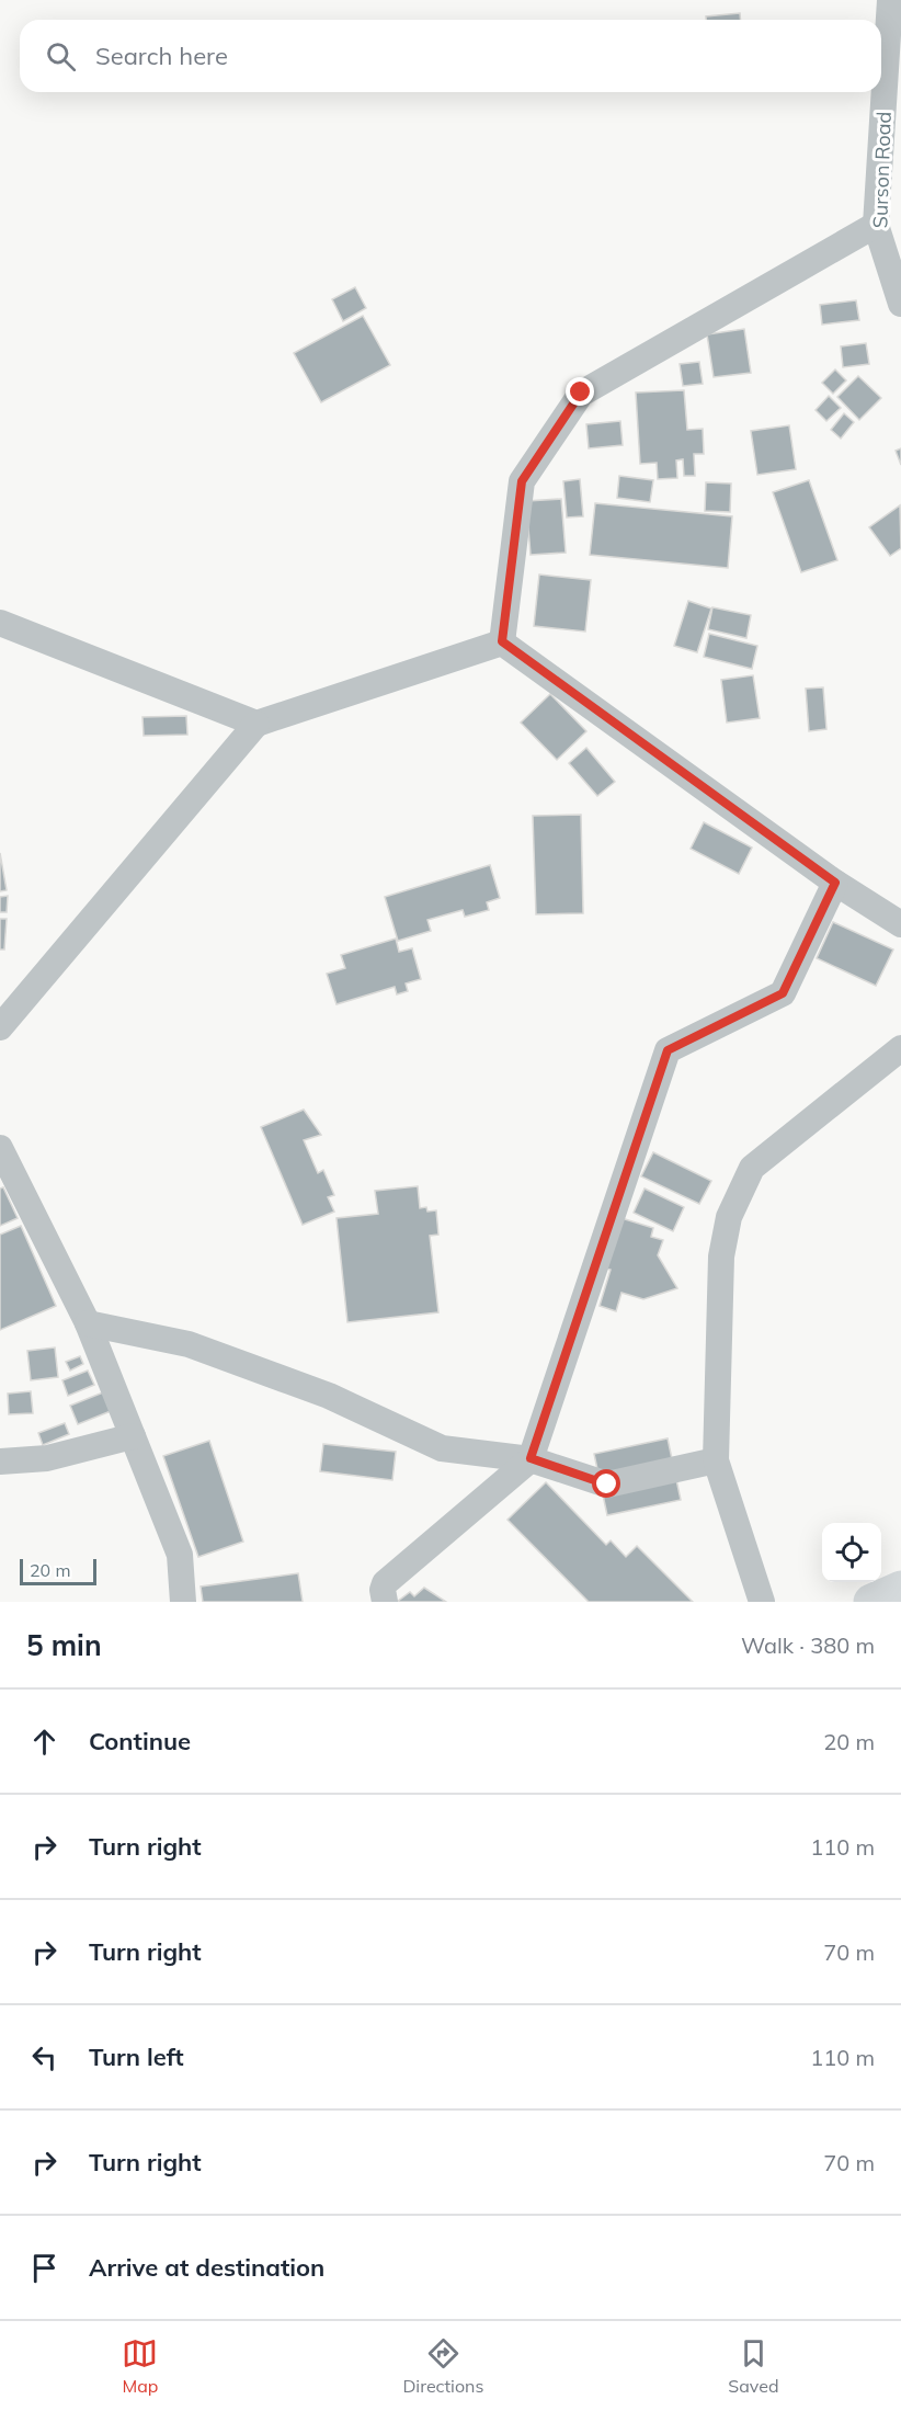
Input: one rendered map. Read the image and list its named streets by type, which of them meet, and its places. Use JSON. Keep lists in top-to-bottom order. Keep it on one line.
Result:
{"streets":{"street":["Surson Road"]},"scale_bar":"20 m","page":{"search":"Search here","scale":"20 m","heading":["5 min","Walk · 380 m"],"list":[["Continue","20 m"],["Turn right","110 m"],["Turn right","70 m"],["Turn left","110 m"],["Turn right","70 m"],"Arrive at destination"],"nav":["Map","Directions","Saved"]}}
